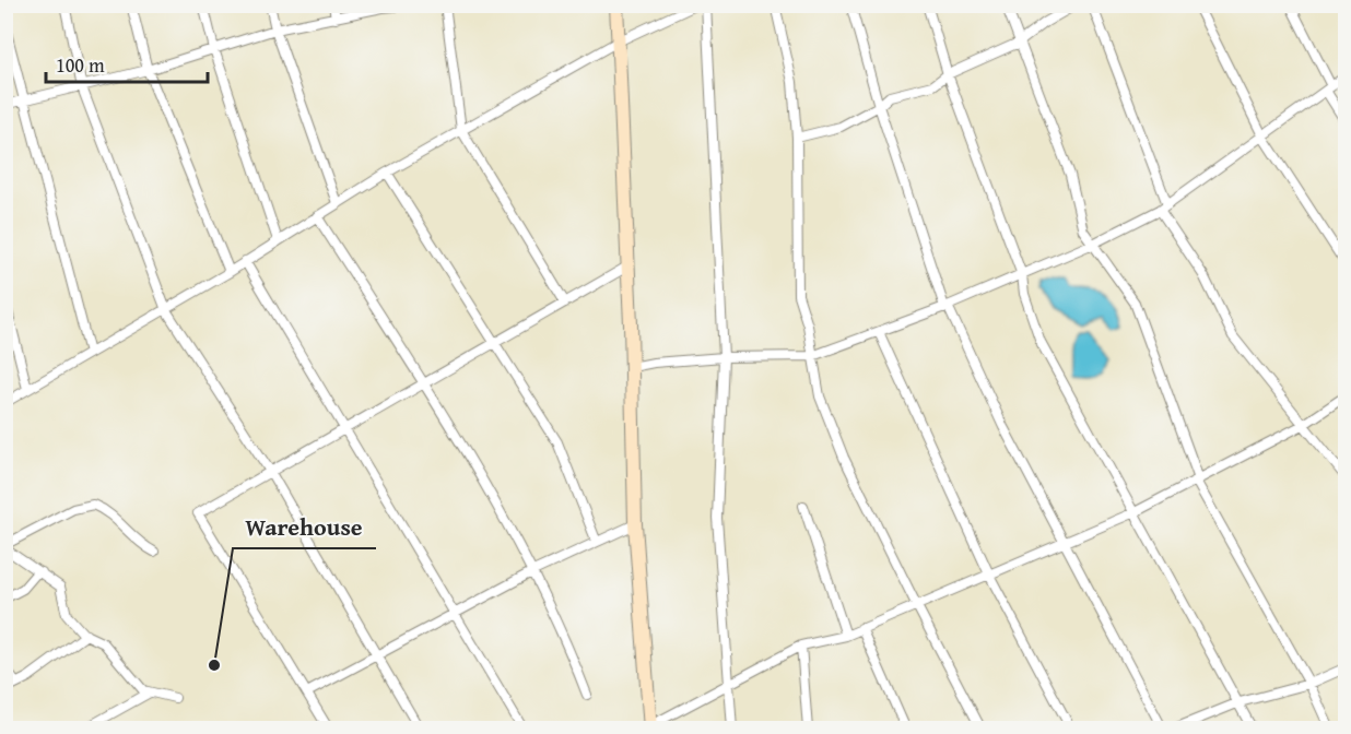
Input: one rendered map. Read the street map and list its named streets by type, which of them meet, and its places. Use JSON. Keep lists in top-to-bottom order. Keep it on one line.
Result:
{"places":["Warehouse"],"scale_bar":"100 m"}
